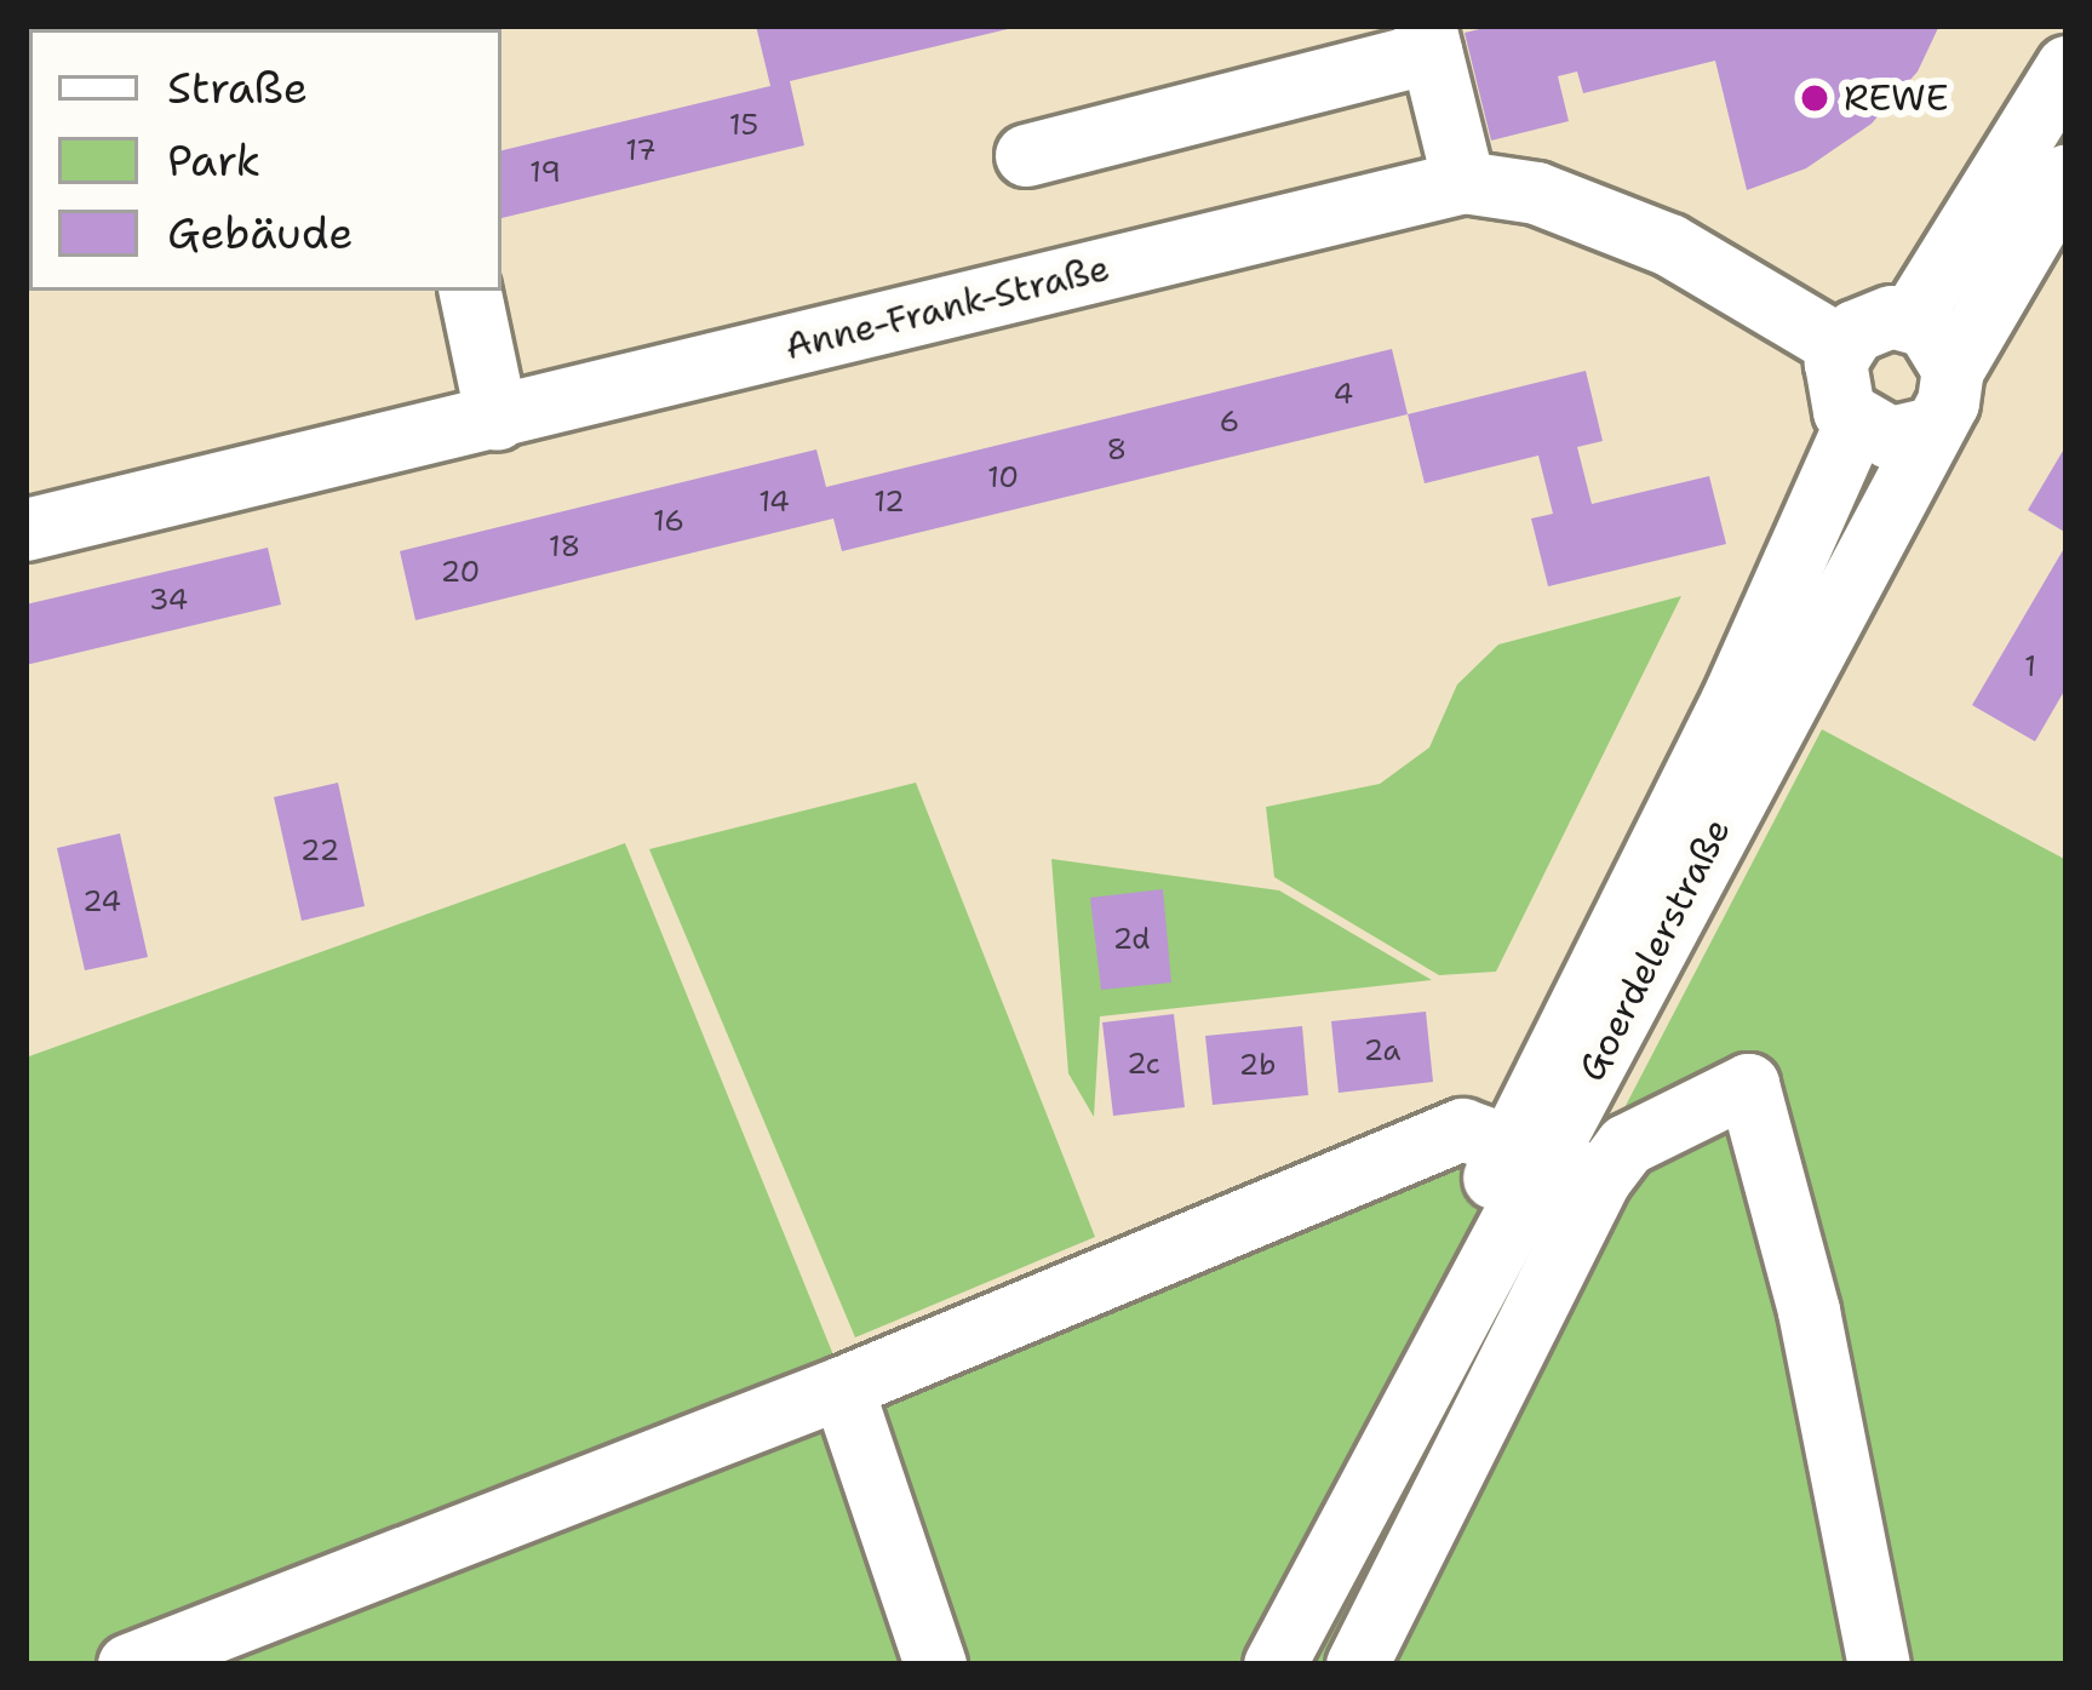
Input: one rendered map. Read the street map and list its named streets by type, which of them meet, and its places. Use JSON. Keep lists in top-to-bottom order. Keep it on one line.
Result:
{"streets":{"street":["Anne-Frank-Straße","Goerdelerstraße"]},"crossings":[["Anne-Frank-Straße","Goerdelerstraße"]],"places":["REWE"],"house_numbers":["15","17","19","4","6","8","10","14","12","16","18","20","34","1","22","24","2d","2a","2c","2b"],"legend":["Straße","Park","Gebäude"]}
